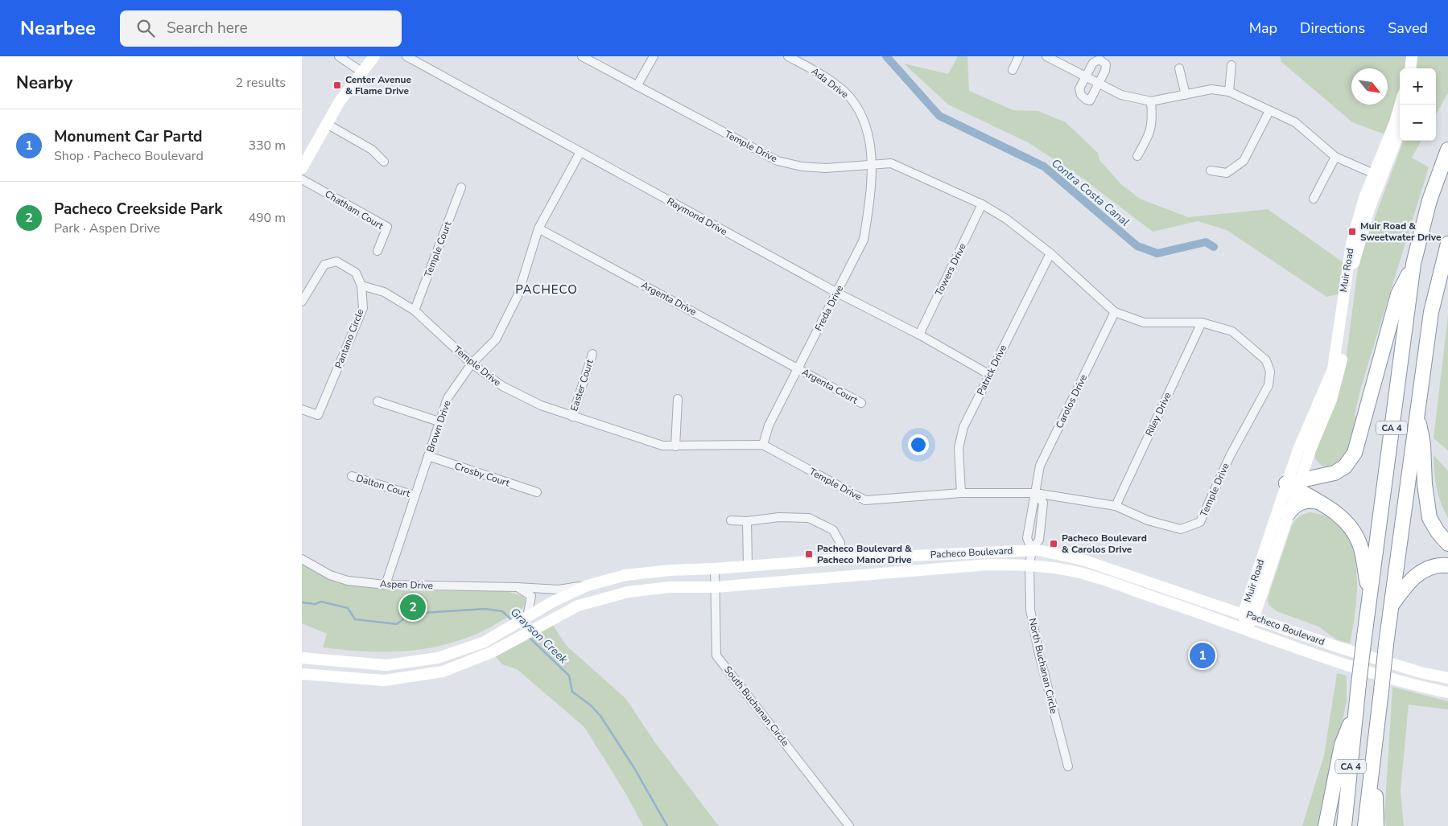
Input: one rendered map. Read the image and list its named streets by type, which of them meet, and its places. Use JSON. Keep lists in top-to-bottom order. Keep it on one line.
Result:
{"streets":{"highway":["CA 4"],"main road":["Muir Road","Pacheco Boulevard"],"street":["Ada Drive","Temple Drive","Chatham Court","Raymond Drive","Temple Court","Towers Drive","Argenta Drive","Freda Drive","Pantano Circle","Patrick Drive","Easter Court","Argenta Court","Carolos Drive","Riley Drive","Brown Drive","Crosby Court","Dalton Court","Aspen Drive","North Buchanan Circle","South Buchanan Circle"]},"crossings":[["Ada Drive","Temple Drive"],["Ada Drive","Freda Drive"],["Temple Drive","Temple Court"],["Temple Drive","Towers Drive"],["Temple Drive","Freda Drive"],["Temple Drive","Pantano Circle"],["Temple Drive","Patrick Drive"],["Temple Drive","Easter Court"],["Temple Drive","Carolos Drive"],["Temple Drive","Riley Drive"],["Temple Drive","Brown Drive"],["Raymond Drive","Towers Drive"],["Raymond Drive","Freda Drive"],["Raymond Drive","Patrick Drive"],["Raymond Drive","Brown Drive"],["Muir Road","Pacheco Boulevard"],["Argenta Drive","Freda Drive"],["Argenta Drive","Argenta Court"],["Argenta Drive","Brown Drive"],["Freda Drive","Argenta Court"],["Carolos Drive","Pacheco Boulevard"],["Carolos Drive","North Buchanan Circle"],["Brown Drive","Crosby Court"],["Brown Drive","Dalton Court"],["Brown Drive","Aspen Drive"],["Pacheco Boulevard","Aspen Drive"],["Pacheco Boulevard","North Buchanan Circle"],["Pacheco Boulevard","South Buchanan Circle"]],"districts":["PACHECO"],"water":["Contra Costa Canal","Grayson Creek"],"places":{"transit":["Center Avenue & Flame Drive","Muir Road & Sweetwater Drive","Pacheco Boulevard & Carolos Drive","Pacheco Boulevard & Pacheco Manor Drive"]},"north":"bottom right","page":{"header":"Nearbee","search":"Search here","nav":["Map","Directions","Saved"],"heading":["Nearby","2 results"],"map_buttons":["+","−"],"list":[{"mark":"1","name":"Monument Car Partd","note":"Shop · Pacheco Boulevard","value":"330 m"},{"mark":"2","name":"Pacheco Creekside Park","note":"Park · Aspen Drive","value":"490 m"}],"pins":["2","1"]}}
